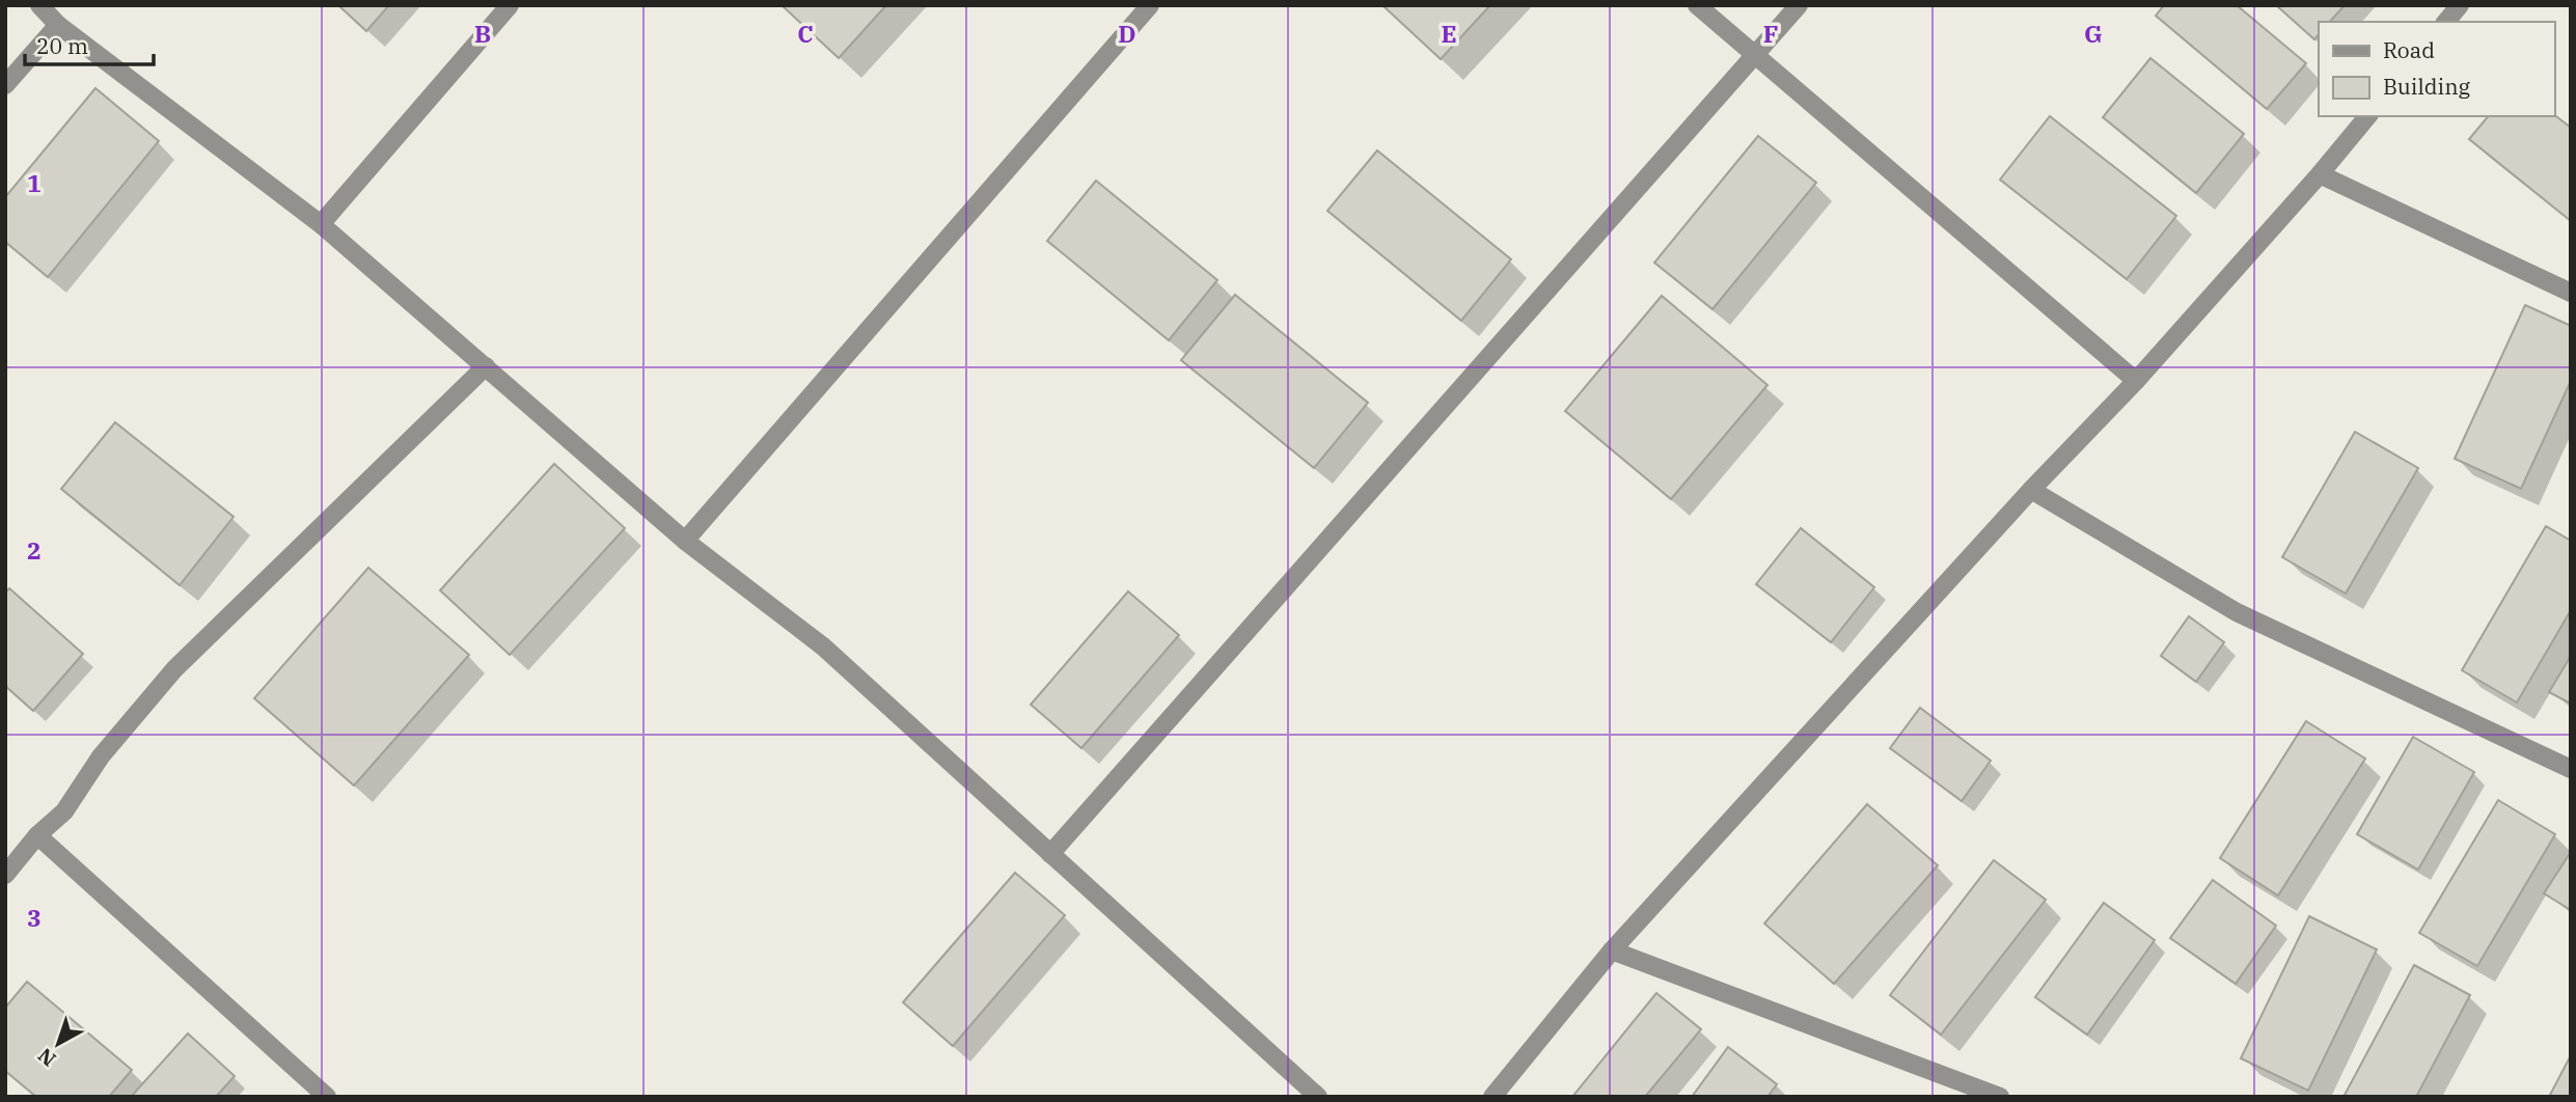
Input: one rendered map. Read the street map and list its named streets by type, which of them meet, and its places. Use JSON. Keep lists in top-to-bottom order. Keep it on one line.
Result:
{"legend":["Road","Building"],"scale_bar":"20 m","north":"bottom left","grid":{"columns":["B","C","D","E","F","G"],"rows":["1","2","3"]}}
